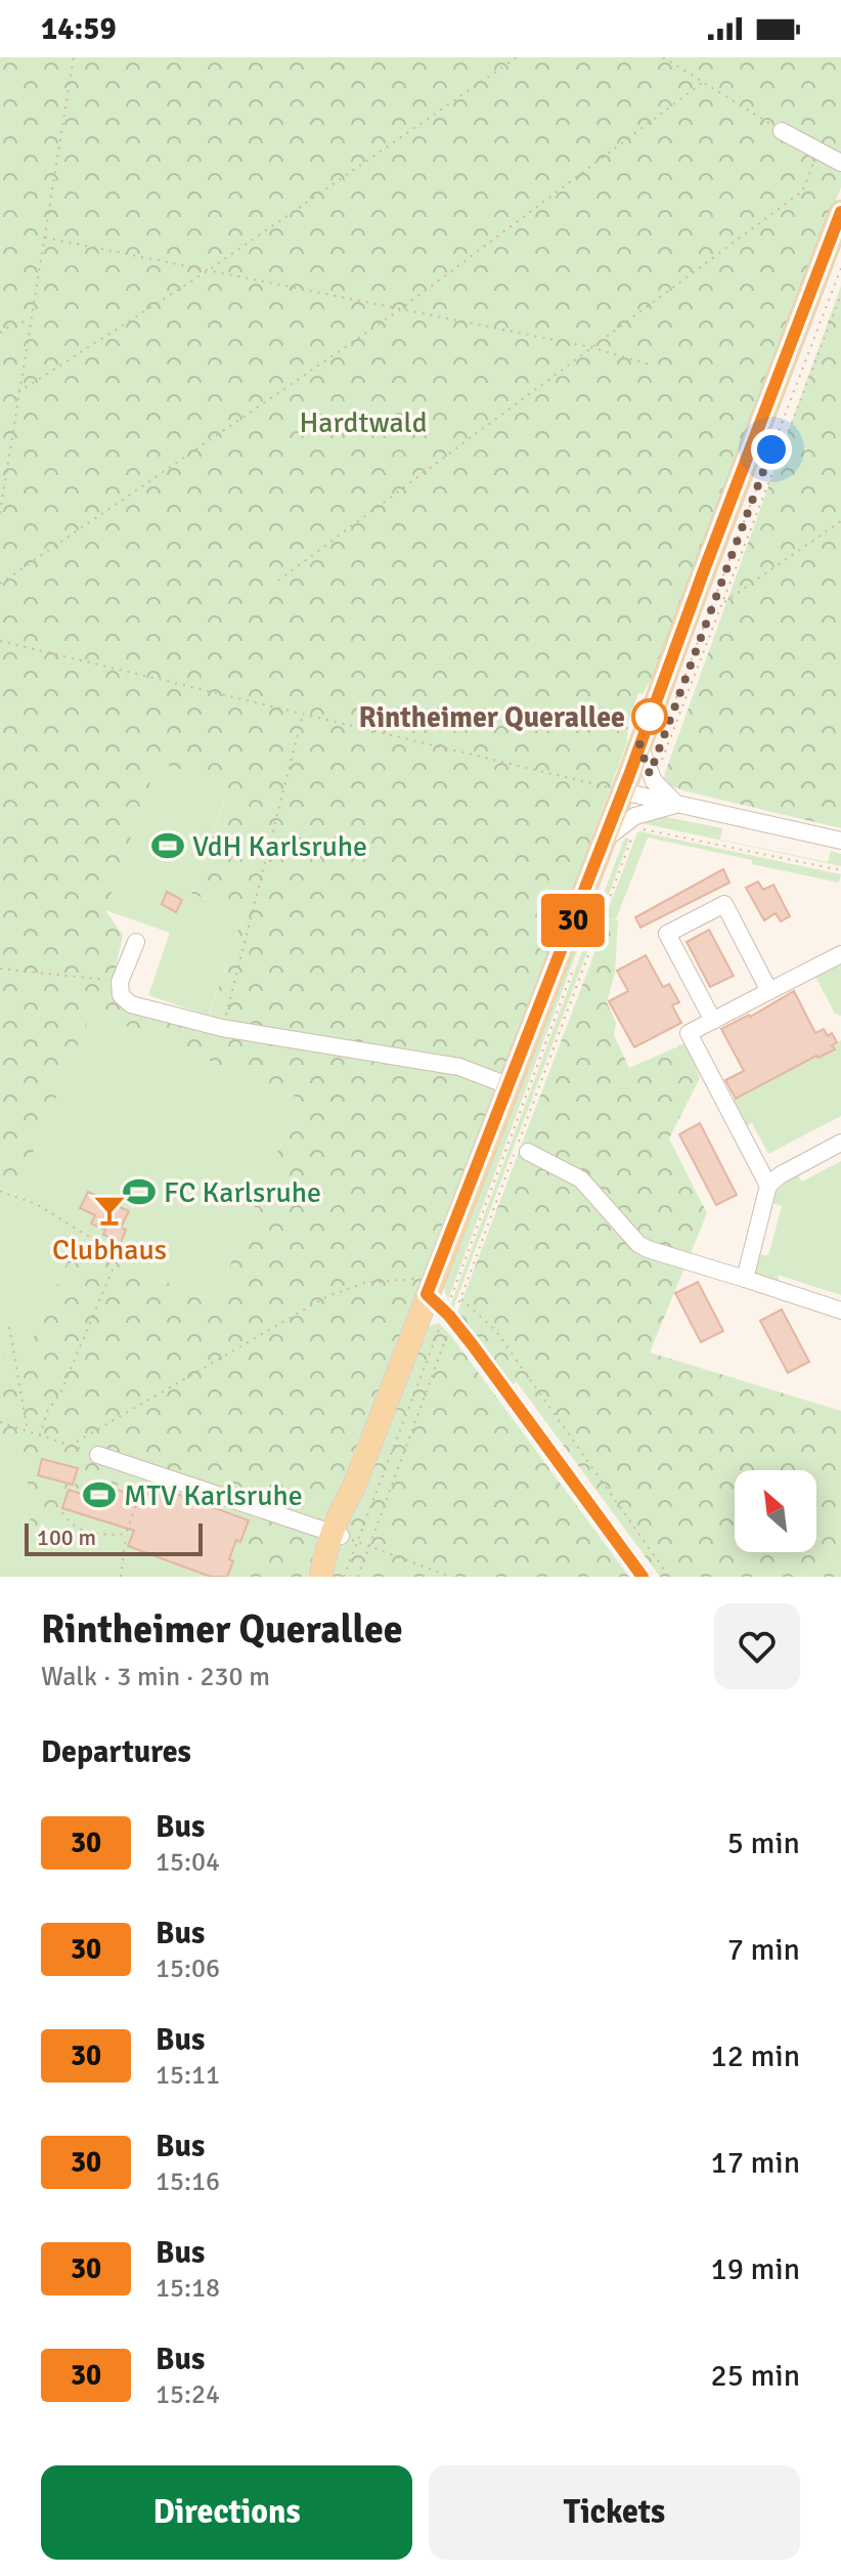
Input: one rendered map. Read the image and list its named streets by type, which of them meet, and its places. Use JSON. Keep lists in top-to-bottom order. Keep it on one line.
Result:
{"parks":["Hardtwald"],"places":{"other":["Rintheimer Querallee"],"sports":["VdH Karlsruhe","FC Karlsruhe","MTV Karlsruhe"],"bar":["Clubhaus"]},"lines":["bus line 30"],"scale_bar":"100 m","north":"top left","page":{"status":"14:59","on_map":"30","scale":"100 m","heading":[["Rintheimer Querallee","Walk · 3 min · 230 m"],"Departures"],"list":[{"mark":"30","name":"Bus","note":"15:04","value":"5 min"},{"mark":"30","name":"Bus","note":"15:06","value":"7 min"},{"mark":"30","name":"Bus","note":"15:11","value":"12 min"},{"mark":"30","name":"Bus","note":"15:16","value":"17 min"},{"mark":"30","name":"Bus","note":"15:18","value":"19 min"},{"mark":"30","name":"Bus","note":"15:24","value":"25 min"}],"buttons":["Directions","Tickets"]}}
